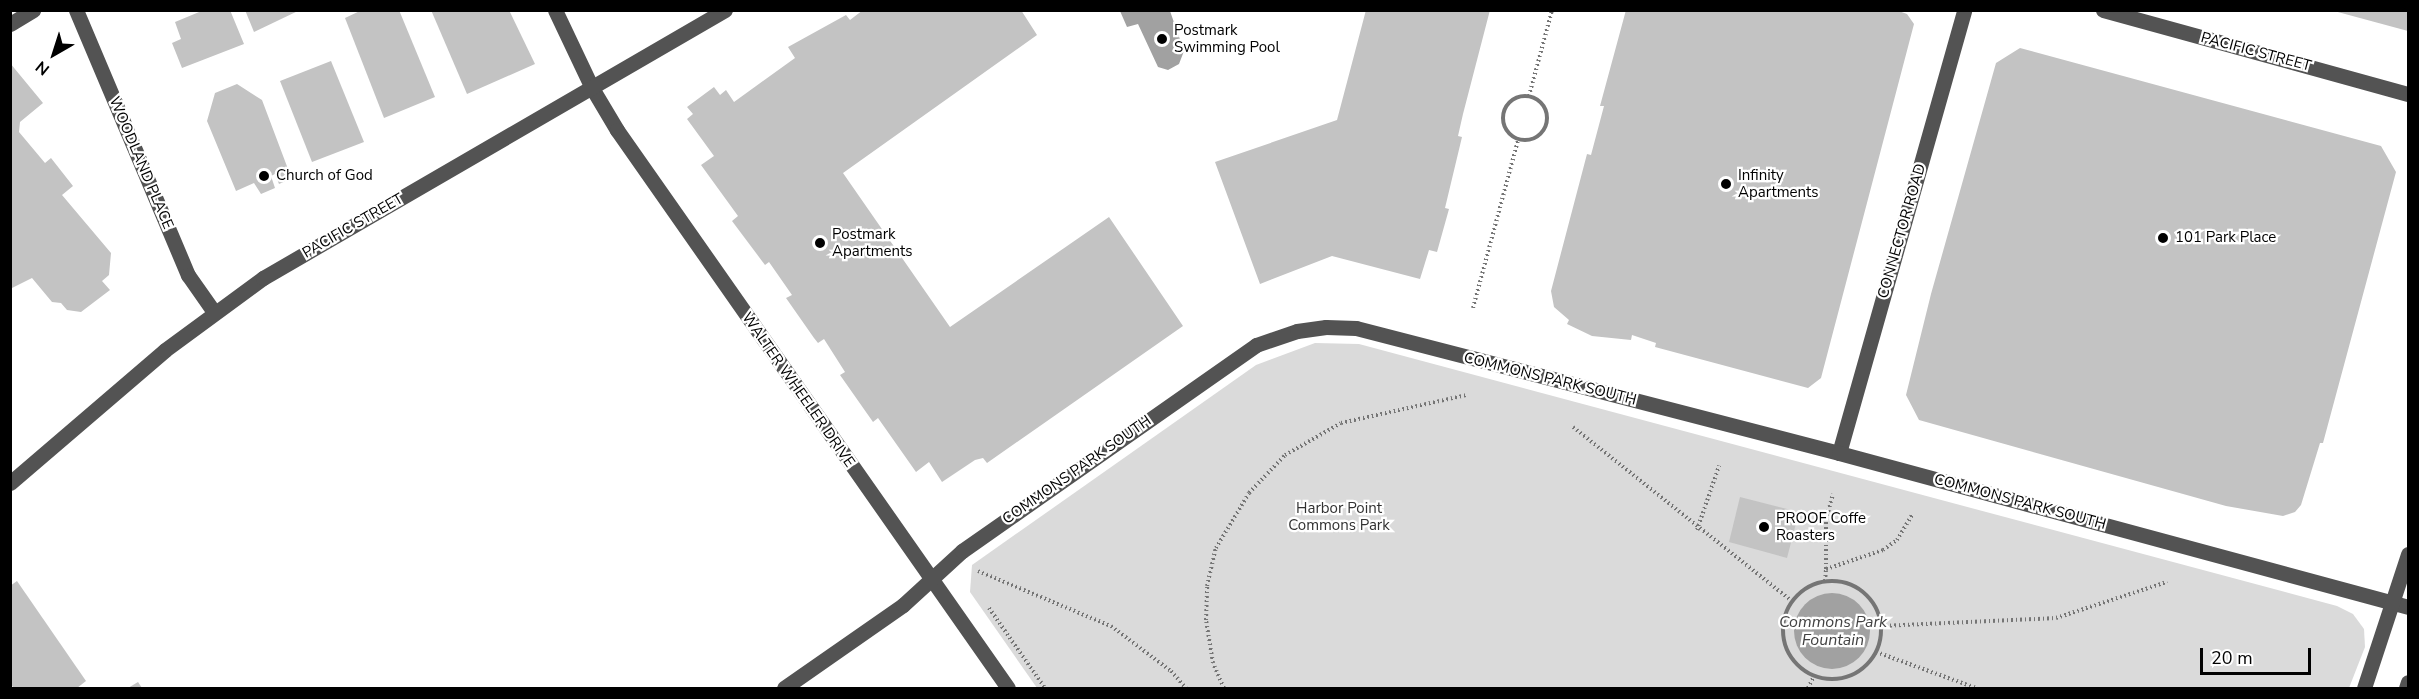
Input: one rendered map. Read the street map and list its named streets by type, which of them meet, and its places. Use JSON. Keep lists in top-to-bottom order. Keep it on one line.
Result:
{"streets":{"street":["PACIFIC STREET","WOODLAND PLACE","CONNECTOR ROAD","COMMONS PARK SOUTH","WALTER WHEELER DRIVE"]},"crossings":[["PACIFIC STREET","WOODLAND PLACE"],["PACIFIC STREET","WALTER WHEELER DRIVE"],["CONNECTOR ROAD","COMMONS PARK SOUTH"],["COMMONS PARK SOUTH","WALTER WHEELER DRIVE"]],"water":["Commons Park Fountain"],"parks":["Harbor Point Commons Park"],"places":["Postmark Swimming Pool","Church of God","Infinity Apartments","101 Park Place","Postmark Apartments","PROOF Coffe Roasters"],"scale_bar":"20 m","north":"bottom left"}
